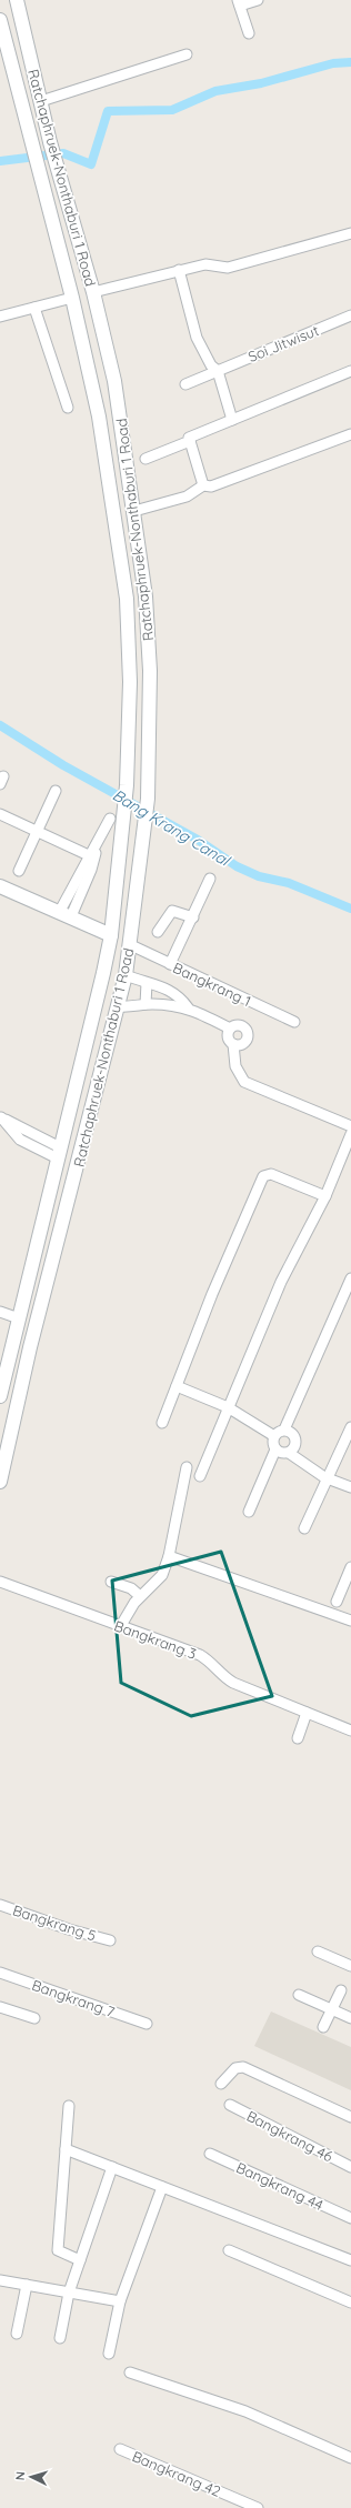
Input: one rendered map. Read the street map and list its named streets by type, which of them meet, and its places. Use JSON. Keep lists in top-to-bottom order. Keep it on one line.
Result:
{"streets":{"main road":["Ratchaphruek-Nonthaburi 1 Road"],"street":["Soi Jitwisut","Bangkrang 1","Bangkrang 3","Bangkrang 5","Bangkrang 7","Bangkrang 46","Bangkrang 44","Bangkrang 42"]},"crossings":[["Ratchaphruek-Nonthaburi 1 Road","Bangkrang 1"]],"water":["Bang Krang Canal"],"north":"left"}
